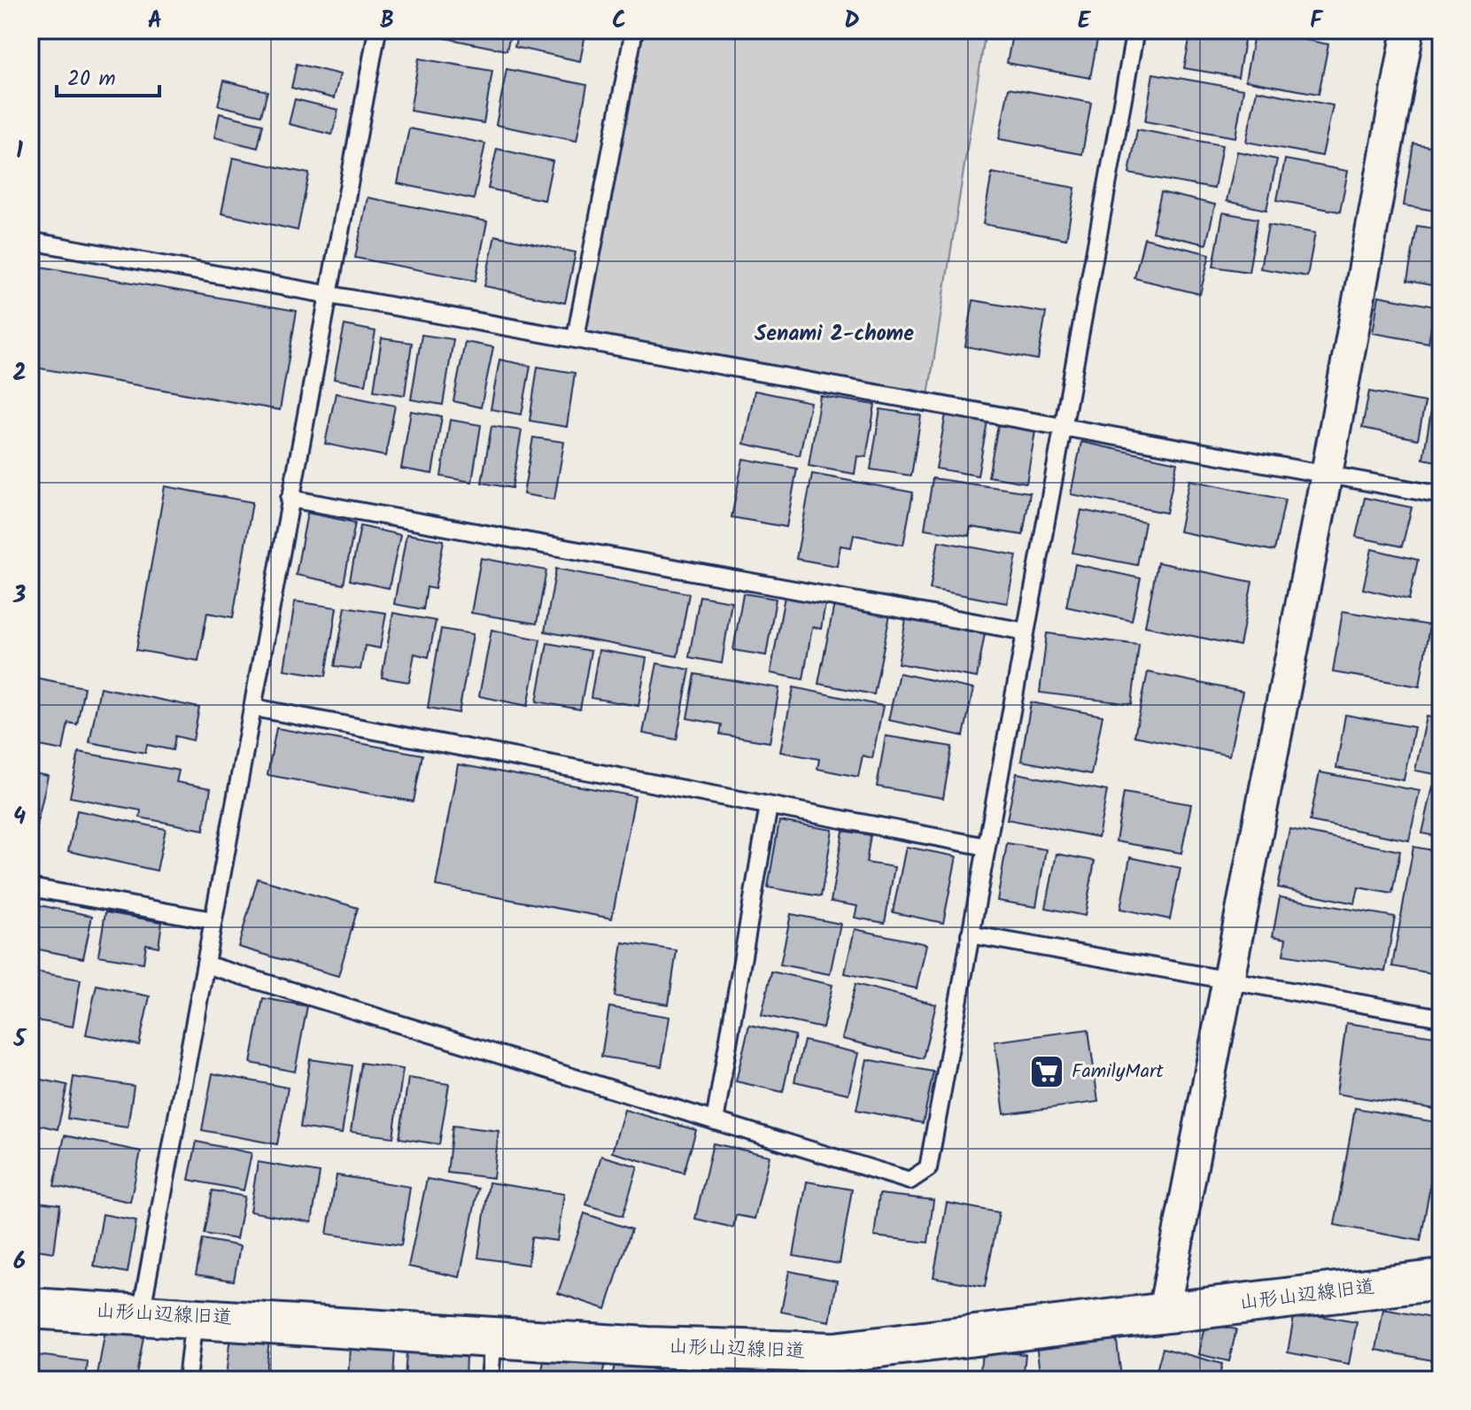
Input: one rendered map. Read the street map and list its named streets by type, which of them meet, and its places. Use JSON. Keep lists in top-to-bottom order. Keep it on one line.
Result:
{"streets":{"street":["山形山辺線旧道"]},"districts":["Senami 2-chome"],"places":{"supermarket":["FamilyMart"]},"scale_bar":"20 m","grid":{"columns":["A","B","C","D","E","F"],"rows":["1","2","3","4","5","6"]}}
